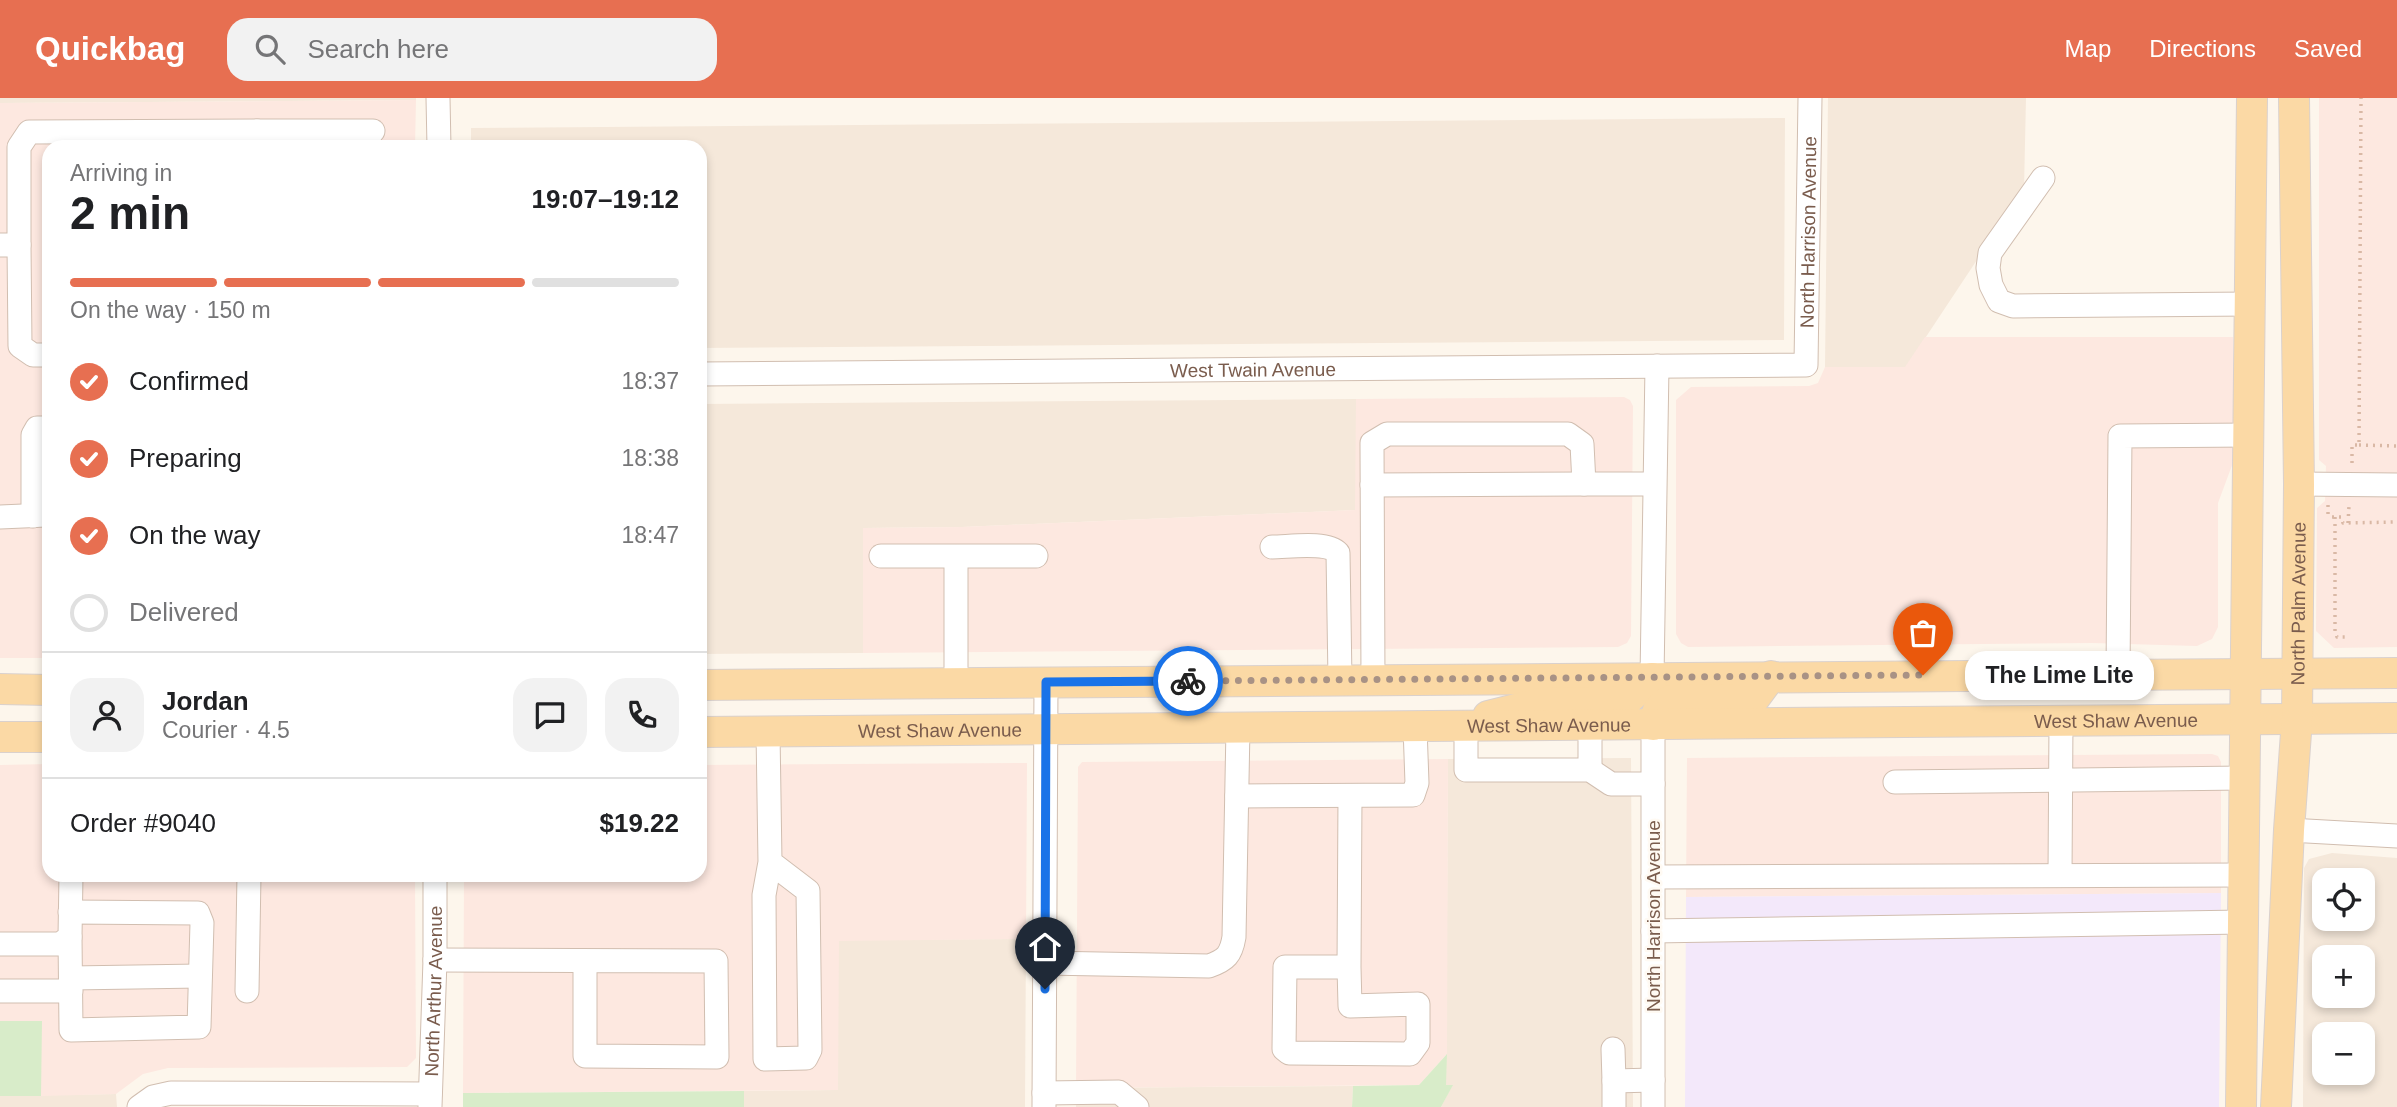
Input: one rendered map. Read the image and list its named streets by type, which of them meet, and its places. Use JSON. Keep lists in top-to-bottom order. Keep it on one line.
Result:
{"streets":{"main road":["North Palm Avenue","West Shaw Avenue"],"street":["North Harrison Avenue","West Twain Avenue","North Arthur Avenue"]},"crossings":[["North Harrison Avenue","West Twain Avenue"],["North Harrison Avenue","West Shaw Avenue"],["North Palm Avenue","West Shaw Avenue"]],"places":["The Lime Lite"],"page":{"header":"Quickbag","search":"Search here","nav":["Map","Directions","Saved"],"heading":["2 min","Arriving in","19:07–19:12"],"panel":["Jordan","Courier · 4.5","Order #9040","$19.22"],"bar":"On the way · 150 m","list":[["Confirmed","18:37"],["Preparing","18:38"],["On the way","18:47"],"Delivered"],"bubble":"The Lime Lite","map_buttons":["+","−"]}}
